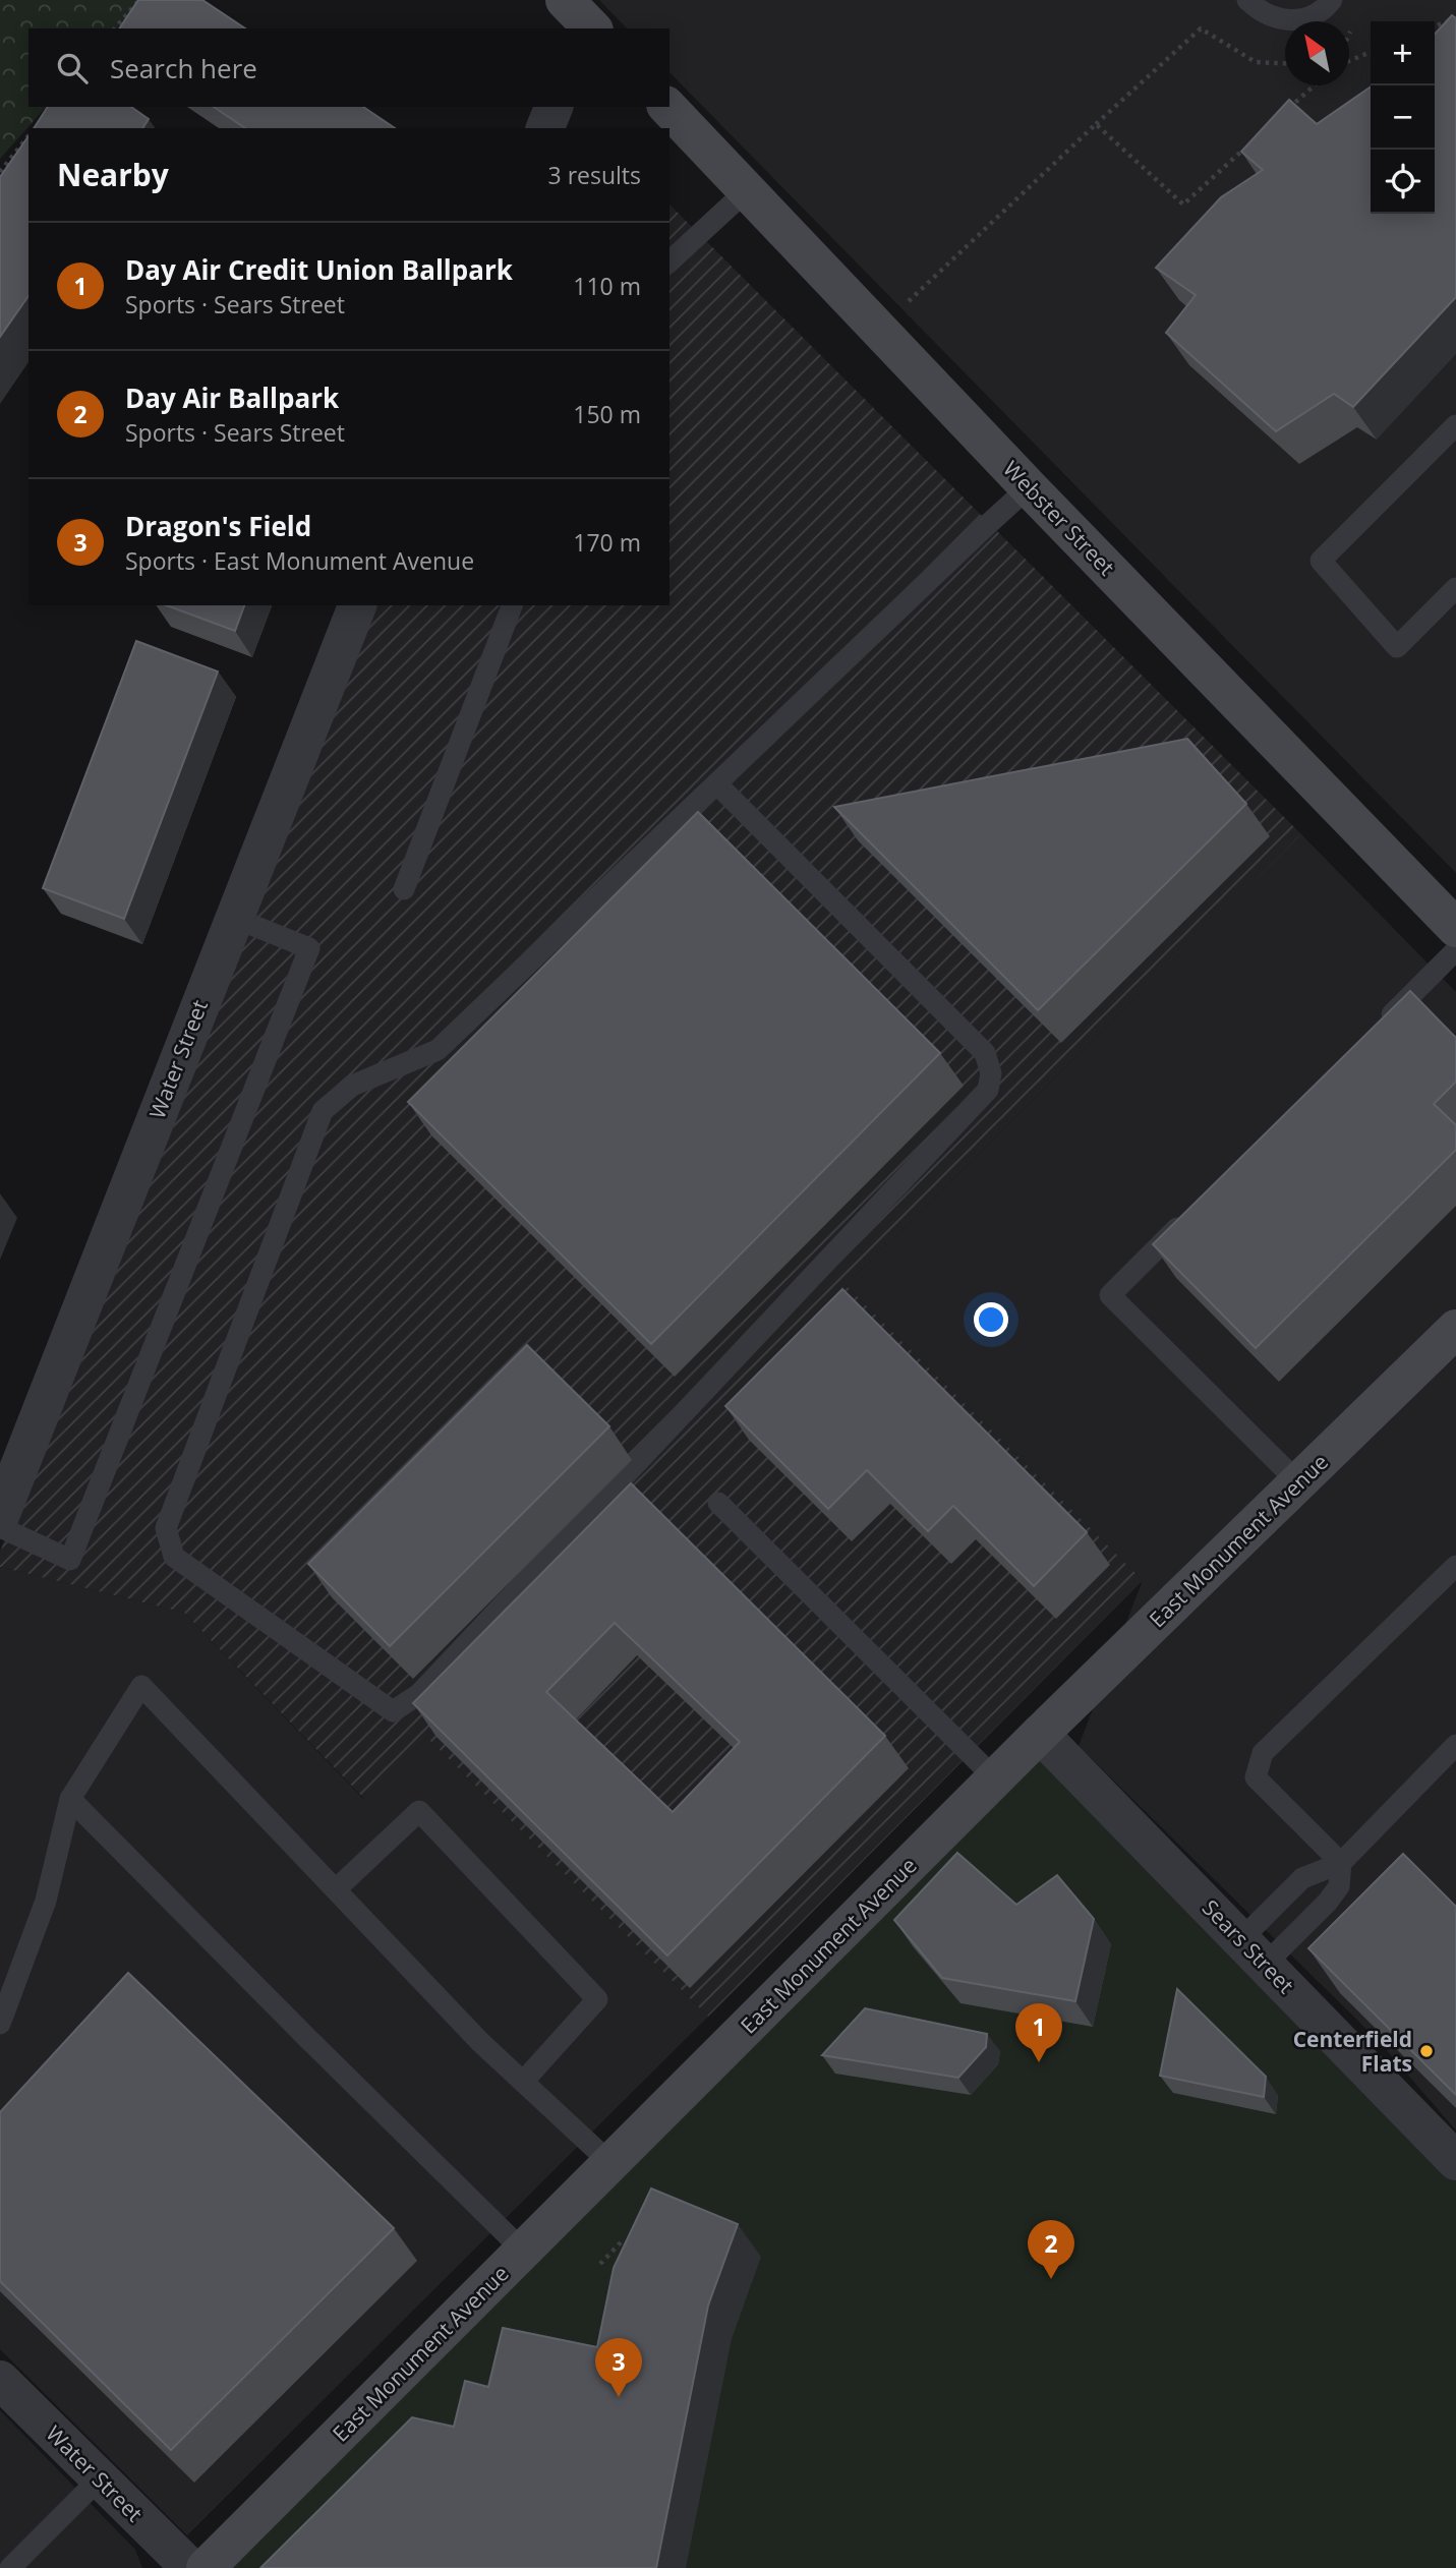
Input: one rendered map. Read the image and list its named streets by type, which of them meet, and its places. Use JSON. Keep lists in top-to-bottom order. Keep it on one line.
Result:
{"streets":{"main road":["Webster Street","East Monument Avenue"],"street":["Water Street","Sears Street"]},"crossings":[["East Monument Avenue","Sears Street"]],"places":["Centerfield Flats"],"north":"top left","page":{"map_buttons":["+","−"],"search":"Search here","heading":["Nearby","3 results"],"list":[{"mark":"1","name":"Day Air Credit Union Ballpark","note":"Sports · Sears Street","value":"110 m"},{"mark":"2","name":"Day Air Ballpark","note":"Sports · Sears Street","value":"150 m"},{"mark":"3","name":"Dragon's Field","note":"Sports · East Monument Avenue","value":"170 m"}],"pins":["1","2","3"]}}
